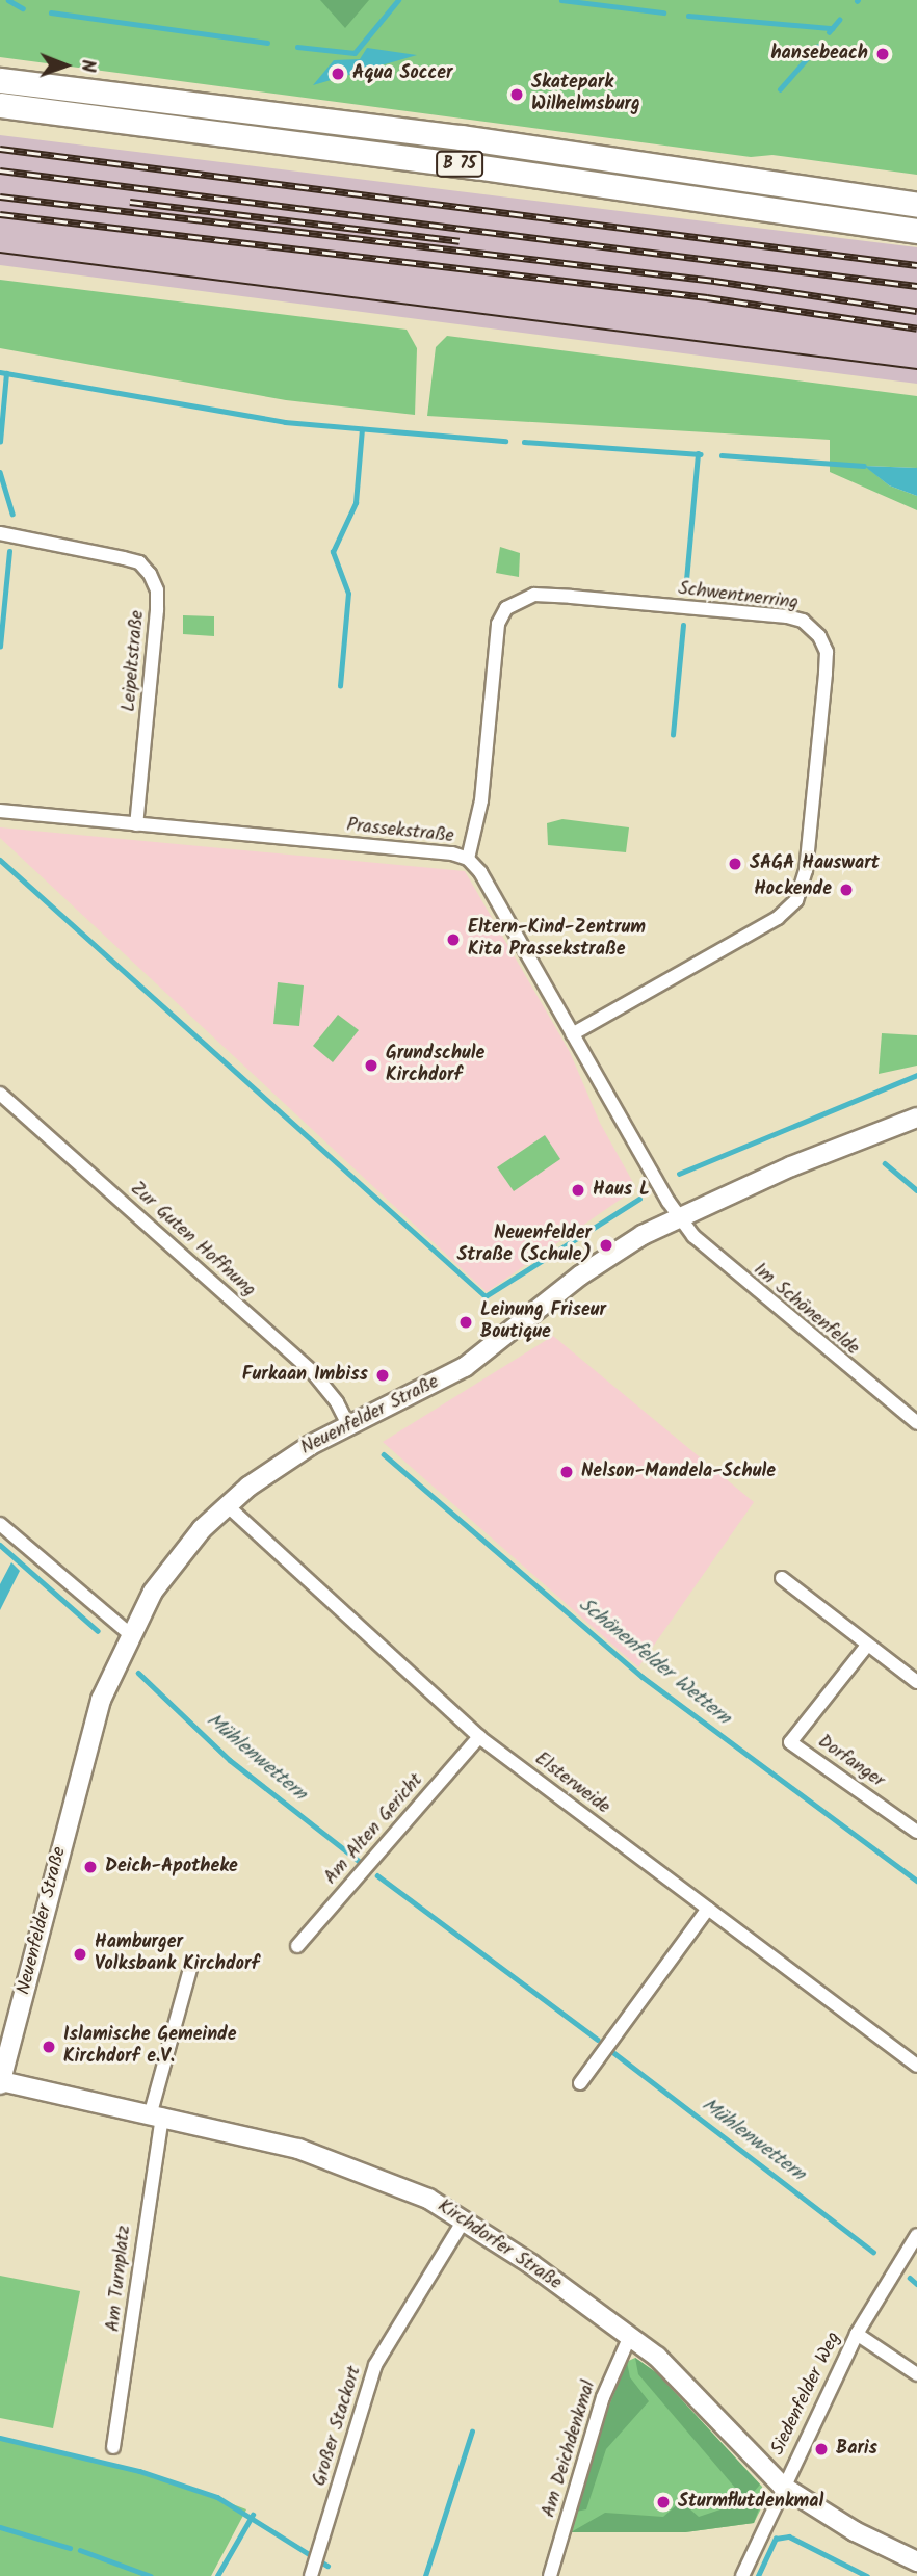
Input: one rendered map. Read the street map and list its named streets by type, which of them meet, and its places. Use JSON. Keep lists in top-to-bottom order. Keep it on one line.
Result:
{"streets":{"highway":["B 75"],"main road":["Neuenfelder Straße","Kirchdorfer Straße"],"street":["Schwentnerring","Leipeltstraße","Prassekstraße","Zur Guten Hoffnung","Im Schönenfelde","Dorfanger","Elsterweide","Am Alten Gericht","Am Turnplatz","Siedenfelder Weg","Großer Stackort","Am Deichdenkmal"]},"crossings":[["Schwentnerring","Prassekstraße"],["Leipeltstraße","Prassekstraße"],["Prassekstraße","Im Schönenfelde"],["Prassekstraße","Neuenfelder Straße"],["Zur Guten Hoffnung","Neuenfelder Straße"],["Im Schönenfelde","Neuenfelder Straße"],["Neuenfelder Straße","Elsterweide"],["Neuenfelder Straße","Kirchdorfer Straße"],["Elsterweide","Am Alten Gericht"],["Kirchdorfer Straße","Am Turnplatz"],["Kirchdorfer Straße","Siedenfelder Weg"],["Kirchdorfer Straße","Großer Stackort"],["Kirchdorfer Straße","Am Deichdenkmal"]],"water":["Schönenfelder Wettern","Mühlenwettern"],"places":["hansebeach","Aqua Soccer","Skatepark Wilhelmsburg","SAGA Hauswart","Hockende","Eltern-Kind-Zentrum Kita Prassekstraße","Grundschule Kirchdorf","Haus L","Neuenfelder Straße (Schule)","Leinung Friseur Boutique","Furkaan Imbiss","Nelson-Mandela-Schule","Deich-Apotheke","Hamburger Volksbank Kirchdorf","Islamische Gemeinde Kirchdorf e.V.","Baris","Sturmflutdenkmal"],"north":"right"}
